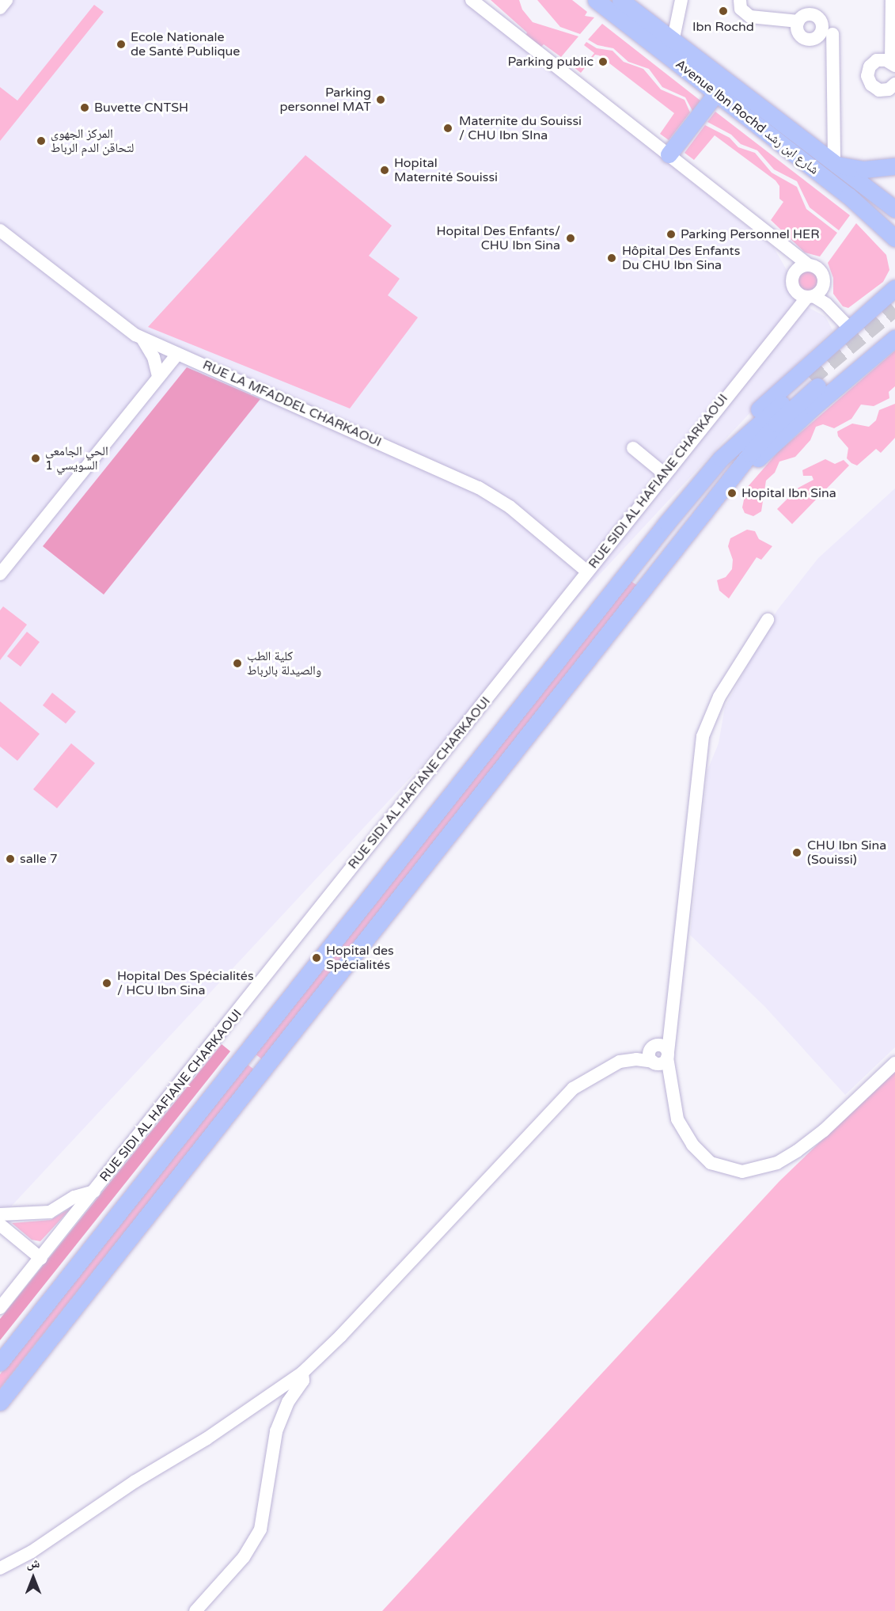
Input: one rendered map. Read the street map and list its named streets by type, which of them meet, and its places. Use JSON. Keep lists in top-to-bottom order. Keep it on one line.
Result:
{"streets":{"main road":["Avenue Ibn Rochd شارع ابن رشد"],"street":["RUE LA MFADDEL CHARKAOUI","RUE SIDI AL HAFIANE CHARKAOUI"]},"crossings":[["RUE LA MFADDEL CHARKAOUI","RUE SIDI AL HAFIANE CHARKAOUI"]],"places":["Ibn Rochd","Ecole Nationale de Santé Publique","Parking public","Parking personnel MAT","Buvette CNTSH","Maternite du Souissi / CHU Ibn SIna","المركز الجهوي لتحاقن الدم الرباط","Hopital Maternité Souissi","Parking Personnel HER","Hopital Des Enfants/ CHU Ibn Sina","Hôpital Des Enfants Du CHU Ibn Sina","الحي الجامعي السويسي 1","Hopital Ibn Sina","كلية الطب والصيدلة بالرباط","CHU Ibn Sina (Souissi)","salle 7","Hopital des Spécialités","Hopital Des Spécialités / HCU Ibn Sina"],"north":"top"}
